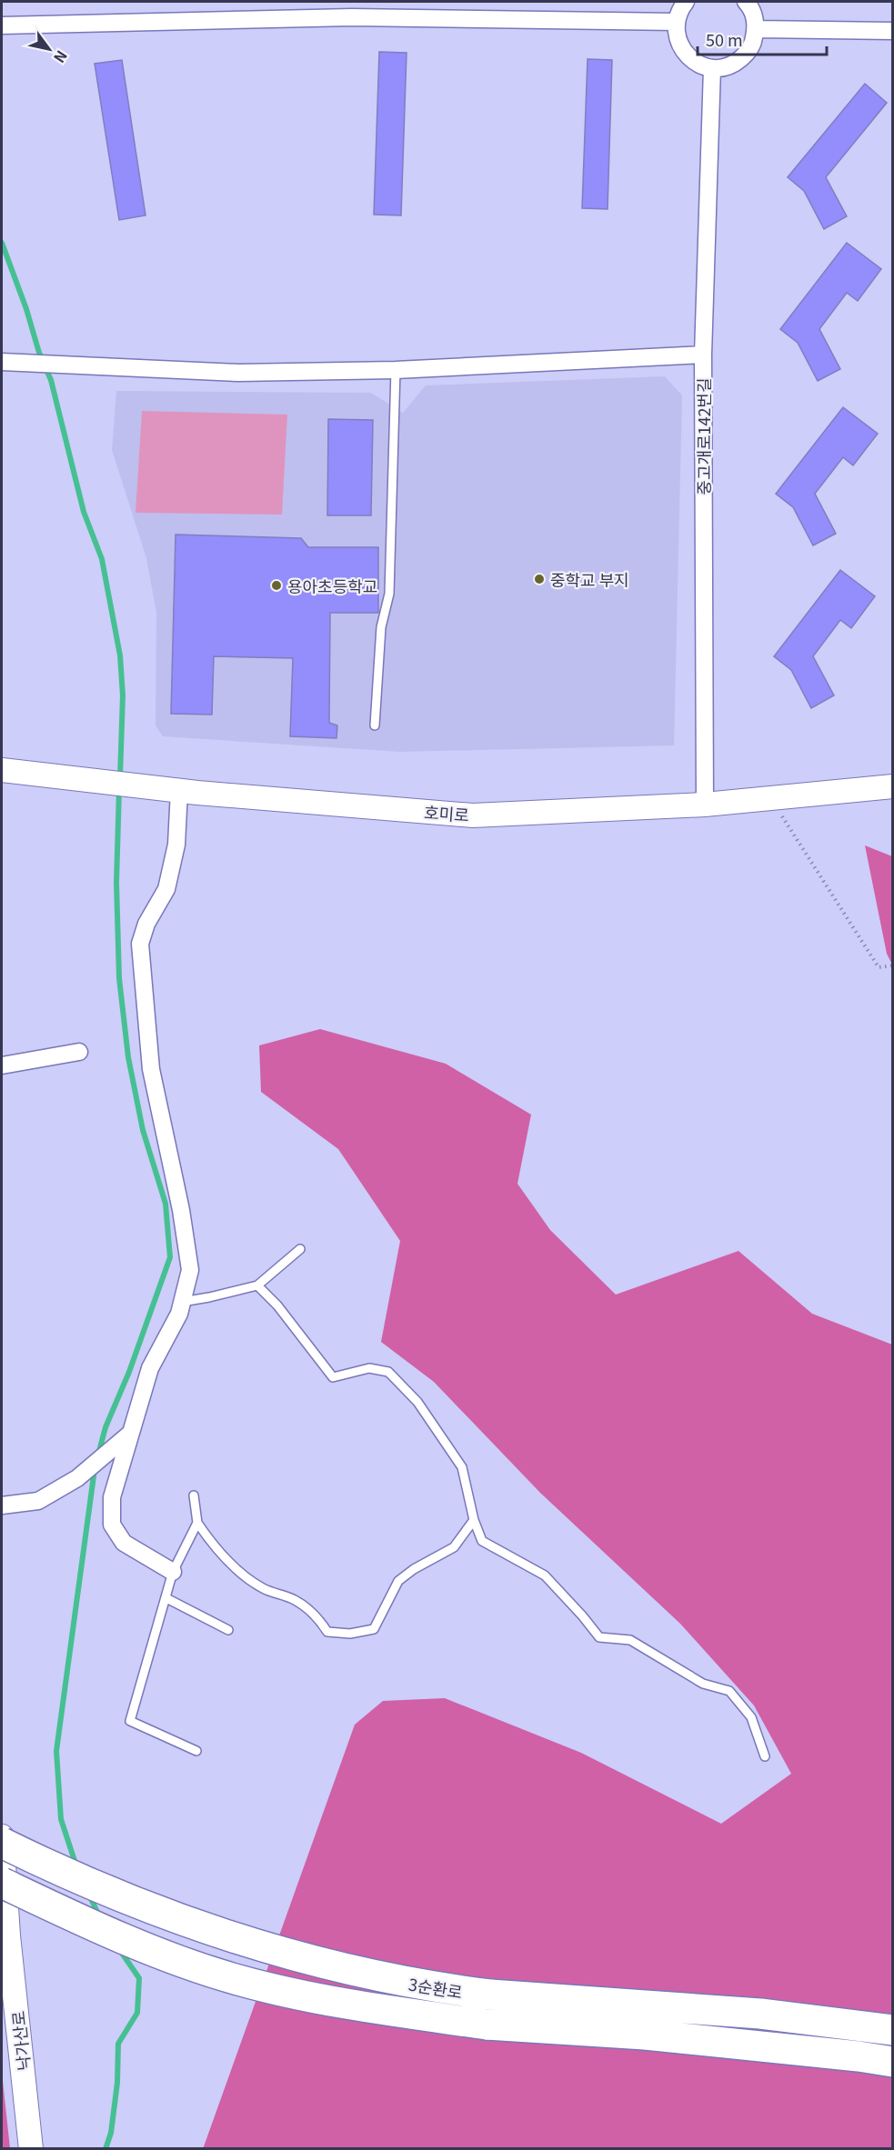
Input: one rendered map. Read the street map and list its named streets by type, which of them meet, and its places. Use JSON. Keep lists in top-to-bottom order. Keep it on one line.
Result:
{"streets":{"highway":["3순환로"],"street":["중고개로142번길","호미로","낙가산로"]},"crossings":[["중고개로142번길","호미로"]],"places":["중학교 부지","용아초등학교"],"scale_bar":"50 m","north":"bottom right"}
